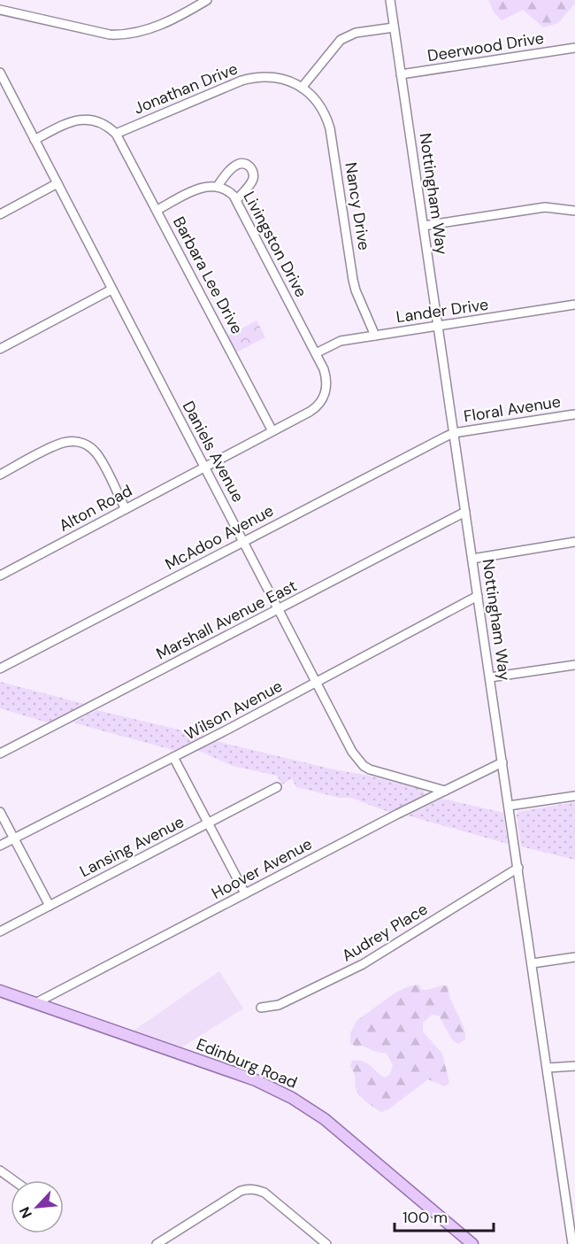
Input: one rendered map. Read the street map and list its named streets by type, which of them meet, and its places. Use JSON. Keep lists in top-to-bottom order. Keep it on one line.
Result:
{"streets":{"main road":["Edinburg Road"],"street":["Deerwood Drive","Jonathan Drive","Nottingham Way","Nancy Drive","Livingston Drive","Barbara Lee Drive","Lander Drive","Floral Avenue","Daniels Avenue","Alton Road","McAdoo Avenue","Marshall Avenue East","Wilson Avenue","Lansing Avenue","Hoover Avenue","Audrey Place"]},"crossings":[["Deerwood Drive","Nottingham Way"],["Jonathan Drive","Nancy Drive"],["Jonathan Drive","Barbara Lee Drive"],["Nottingham Way","Lander Drive"],["Nottingham Way","Floral Avenue"],["Nottingham Way","McAdoo Avenue"],["Nottingham Way","Marshall Avenue East"],["Nottingham Way","Wilson Avenue"],["Nottingham Way","Hoover Avenue"],["Nottingham Way","Audrey Place"],["Nancy Drive","Lander Drive"],["Livingston Drive","Barbara Lee Drive"],["Livingston Drive","Lander Drive"],["Livingston Drive","Alton Road"],["Barbara Lee Drive","Alton Road"],["Floral Avenue","McAdoo Avenue"],["Daniels Avenue","Alton Road"],["Daniels Avenue","McAdoo Avenue"],["Daniels Avenue","Marshall Avenue East"],["Daniels Avenue","Wilson Avenue"],["Daniels Avenue","Hoover Avenue"],["Hoover Avenue","Edinburg Road"]],"scale_bar":"100 m","north":"bottom left"}
